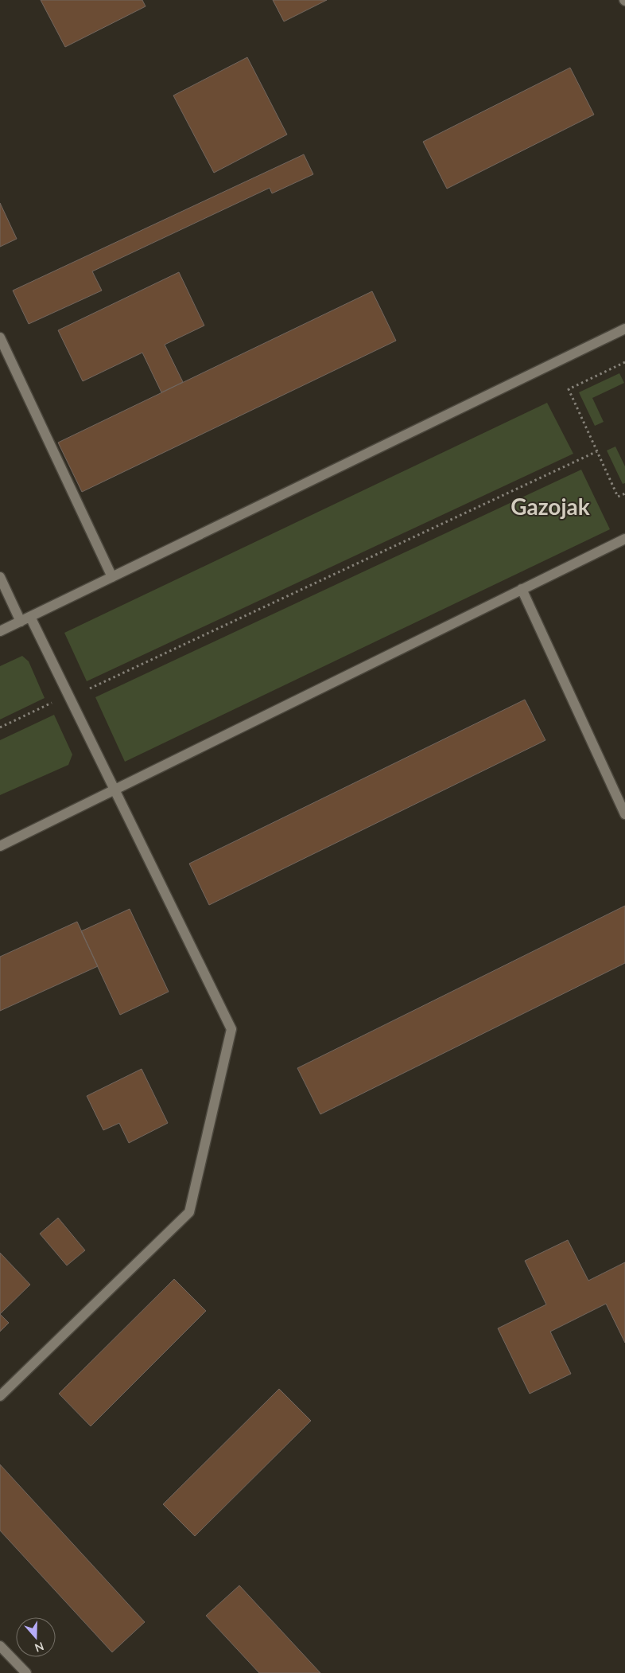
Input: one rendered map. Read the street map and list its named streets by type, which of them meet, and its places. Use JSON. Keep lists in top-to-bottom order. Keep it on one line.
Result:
{"districts":["Gazojak"],"north":"bottom"}
